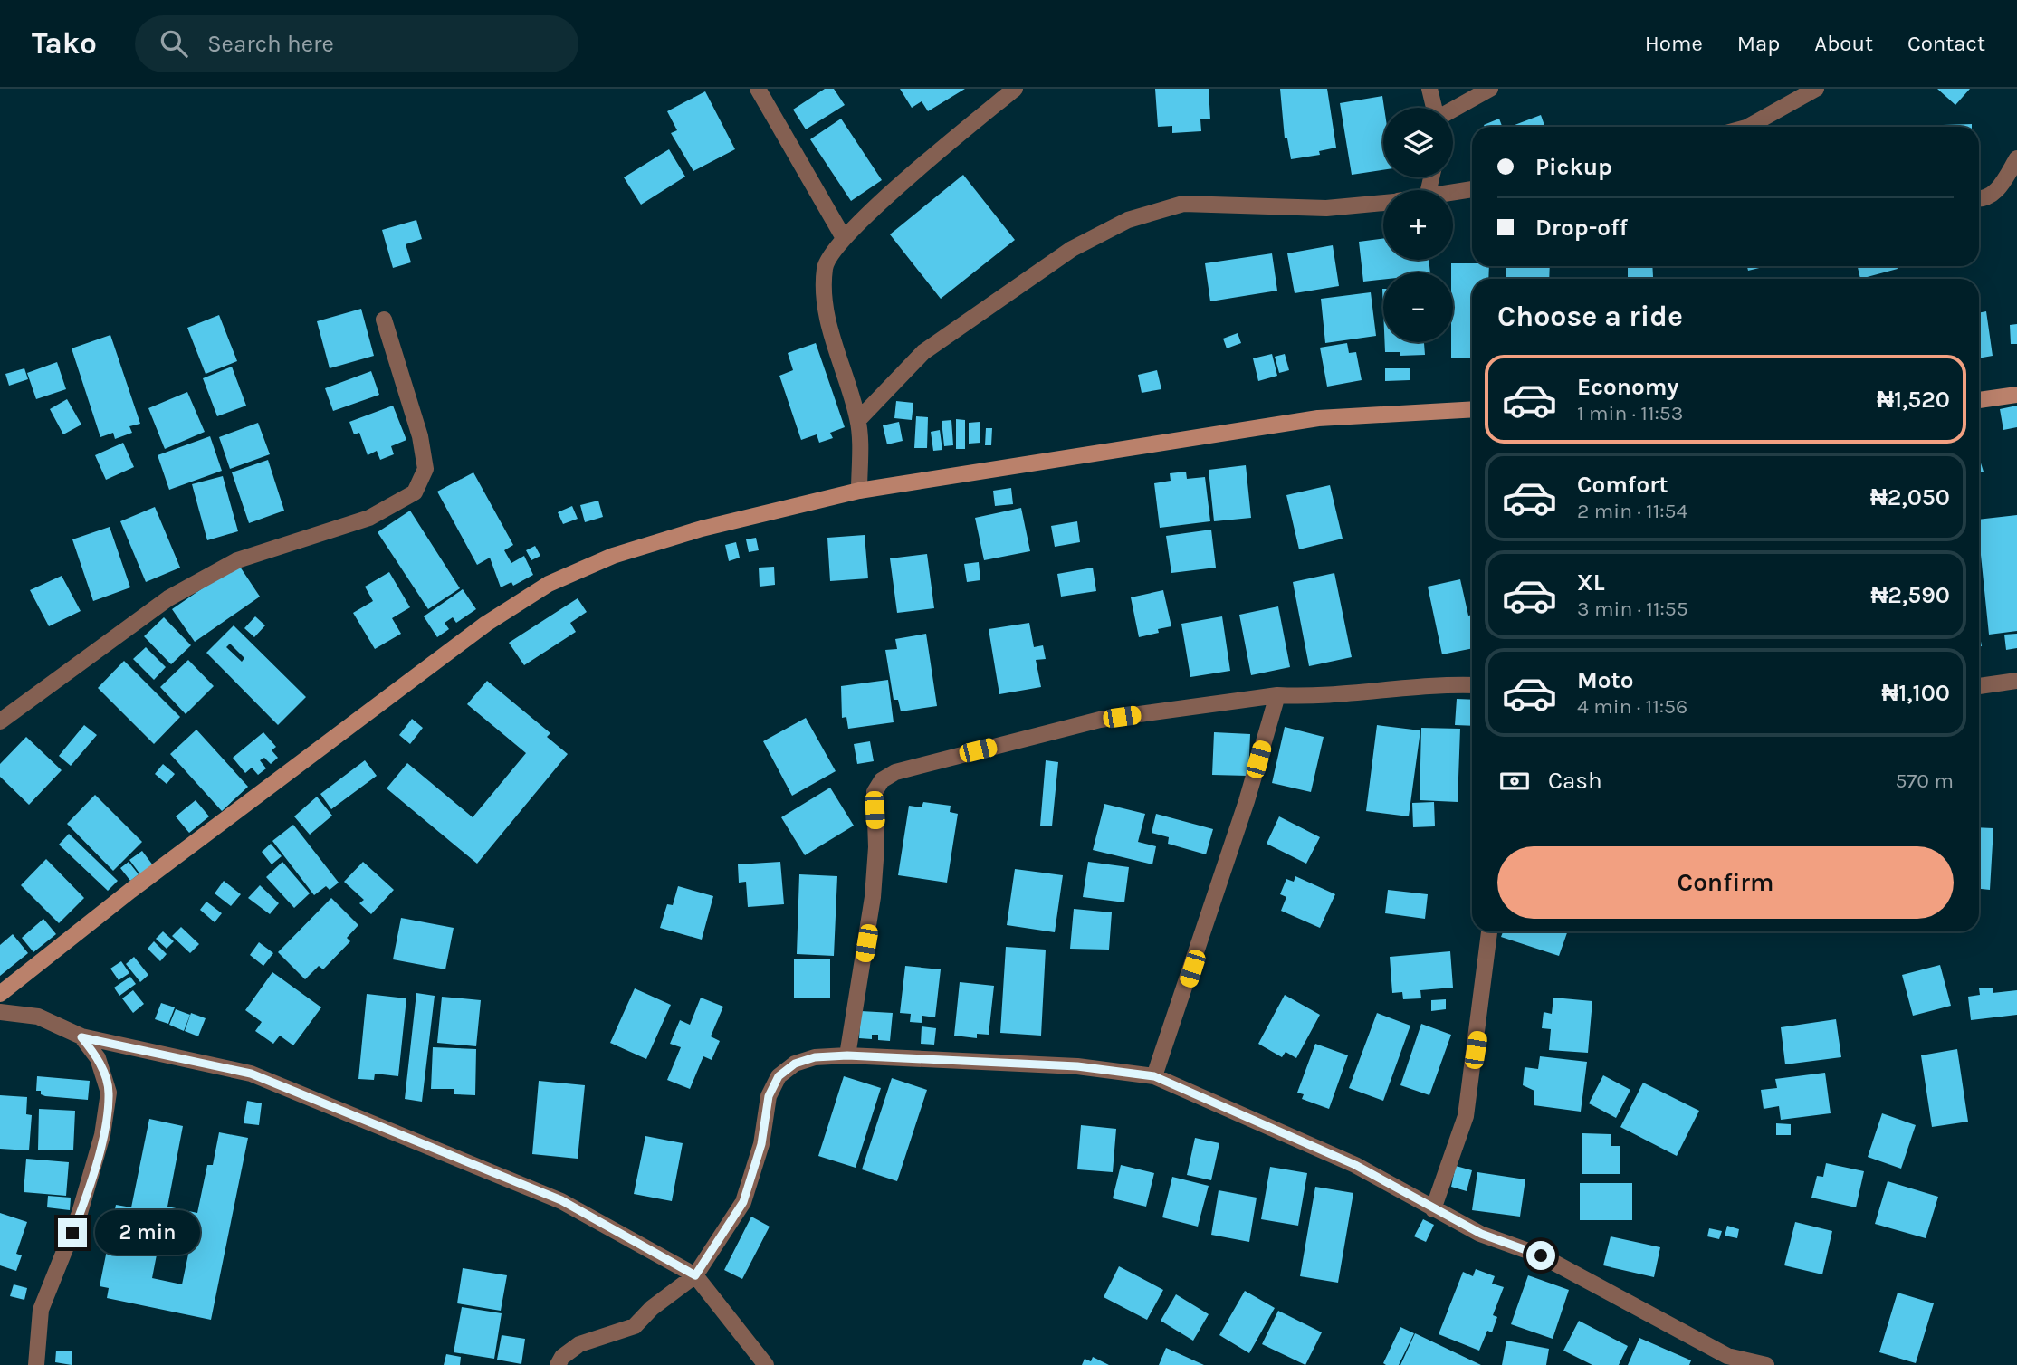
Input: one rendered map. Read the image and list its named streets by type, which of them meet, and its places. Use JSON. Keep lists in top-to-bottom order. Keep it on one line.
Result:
{"page":{"header":"Tako","search":"Search here","nav":["Home","Map","About","Contact"],"map_buttons":["+","−"],"banner":["Pickup","Drop-off"],"heading":"Choose a ride","list":[{"name":"Economy","note":"1 min · 11:53","value":"₦1,520"},{"name":"Comfort","note":"2 min · 11:54","value":"₦2,050"},{"name":"XL","note":"3 min · 11:55","value":"₦2,590"},{"name":"Moto","note":"4 min · 11:56","value":"₦1,100"}],"pay":["Cash","570 m"],"buttons":"Confirm","bubble":"2 min"}}
